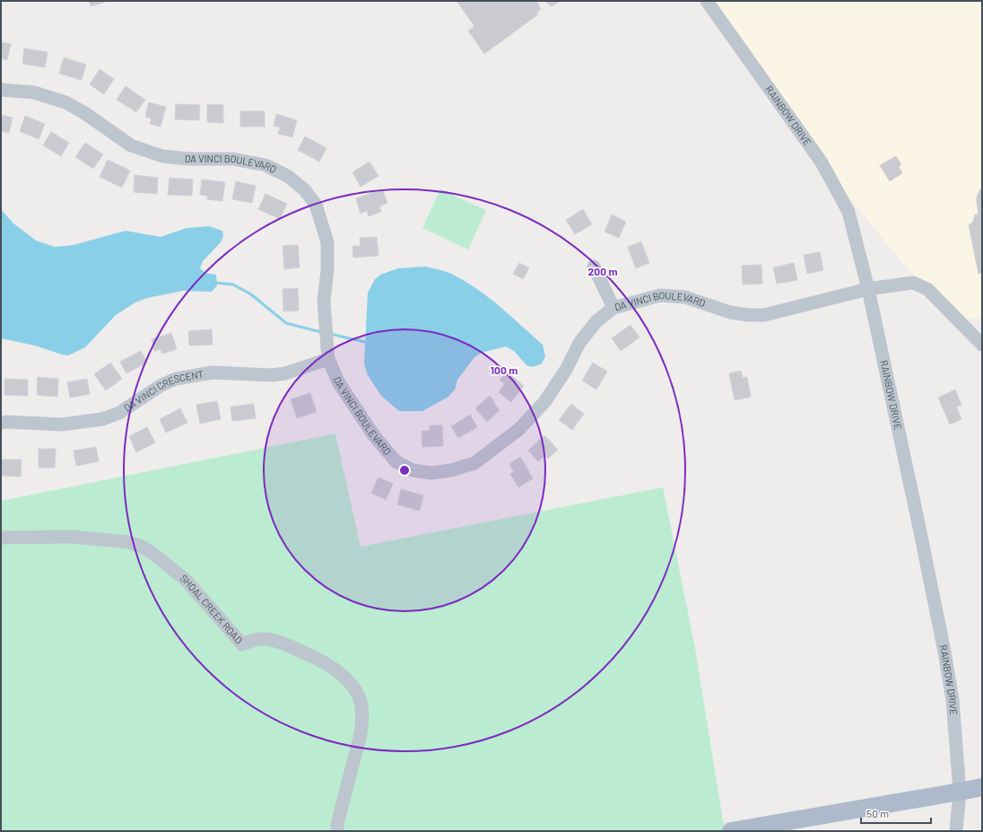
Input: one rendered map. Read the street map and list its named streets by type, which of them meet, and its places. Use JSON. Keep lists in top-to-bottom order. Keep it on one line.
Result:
{"streets":{"street":["RAINBOW DRIVE","DA VINCI BOULEVARD","DA VINCI CRESCENT","SHOAL CREEK ROAD"]},"crossings":[["RAINBOW DRIVE","DA VINCI BOULEVARD"],["DA VINCI BOULEVARD","DA VINCI CRESCENT"]],"scale_bar":"50 m","rings":["200 m","100 m"]}
